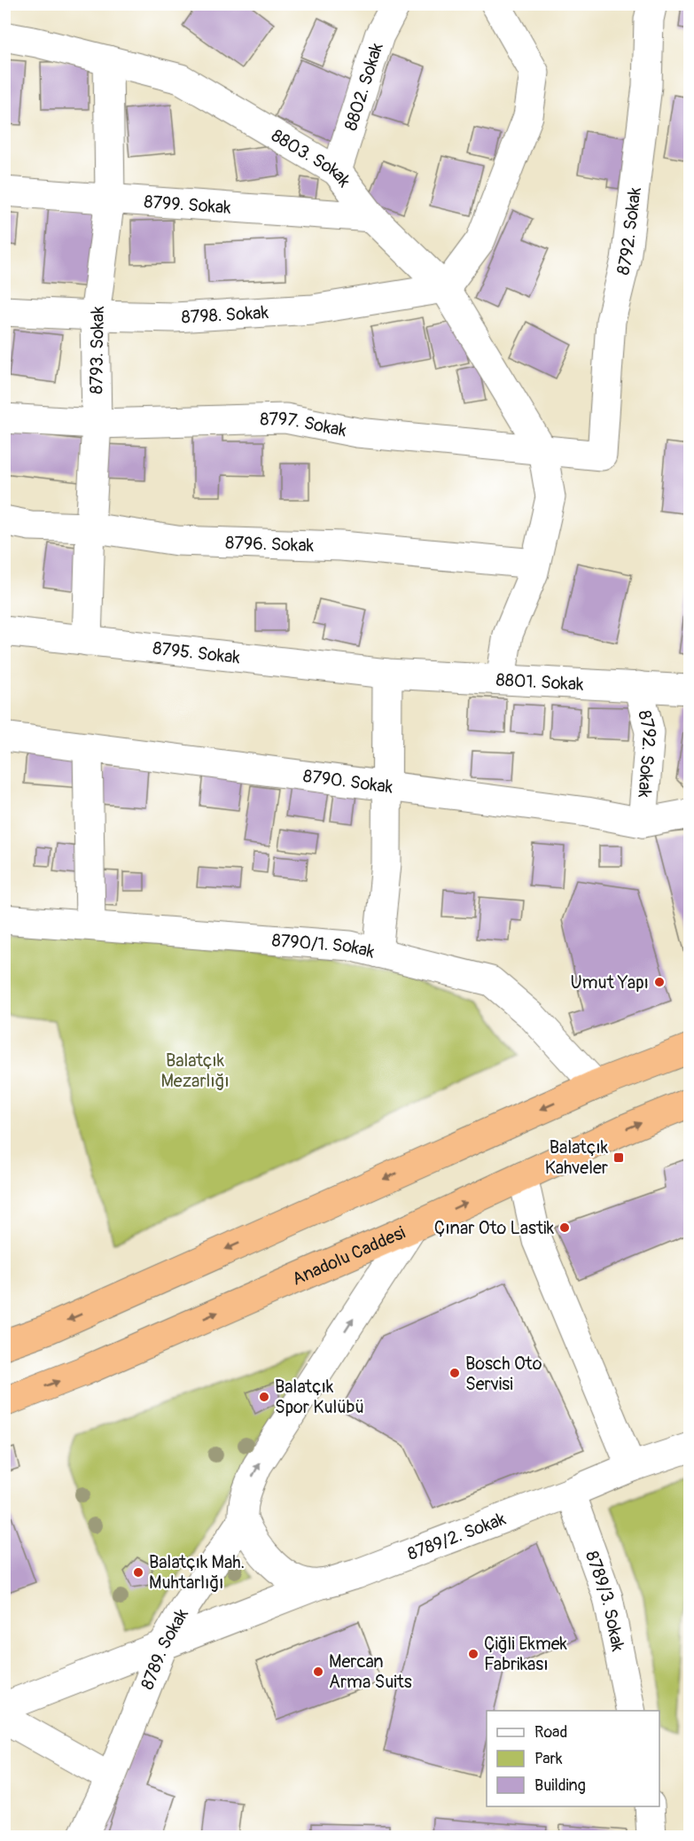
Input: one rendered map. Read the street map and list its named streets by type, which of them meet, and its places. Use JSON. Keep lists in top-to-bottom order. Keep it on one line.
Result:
{"streets":{"highway":["Anadolu Caddesi"],"street":["8802. Sokak","8803. Sokak","8799. Sokak","8792. Sokak","8798. Sokak","8793. Sokak","8797. Sokak","8796. Sokak","8795. Sokak","8801. Sokak","8790. Sokak","8790/1. Sokak","8789/2. Sokak","8789/3. Sokak","8789. Sokak"]},"crossings":[["8802. Sokak","8803. Sokak"],["8803. Sokak","8799. Sokak"],["8803. Sokak","8798. Sokak"],["8803. Sokak","8793. Sokak"],["8803. Sokak","8797. Sokak"],["8799. Sokak","8793. Sokak"],["8792. Sokak","8797. Sokak"],["8792. Sokak","8801. Sokak"],["8792. Sokak","8790. Sokak"],["8798. Sokak","8793. Sokak"],["8793. Sokak","8797. Sokak"],["8793. Sokak","8796. Sokak"],["8793. Sokak","8795. Sokak"],["8795. Sokak","8801. Sokak"],["Anadolu Caddesi","8789. Sokak"],["8789/2. Sokak","8789/3. Sokak"],["8789/2. Sokak","8789. Sokak"]],"one_way":["8789. Sokak"],"parks":["Balatçık Mezarlığı"],"places":{"other":["Umut Yapı","Çınar Oto Lastik","Bosch Oto Servisi","Balatçık Spor Kulübü","Balatçık Mah. Muhtarlığı","Çiğli Ekmek Fabrikası","Mercan Arma Suits"],"transit":["Balatçık Kahveler"]},"legend":["Road","Park","Building"]}
